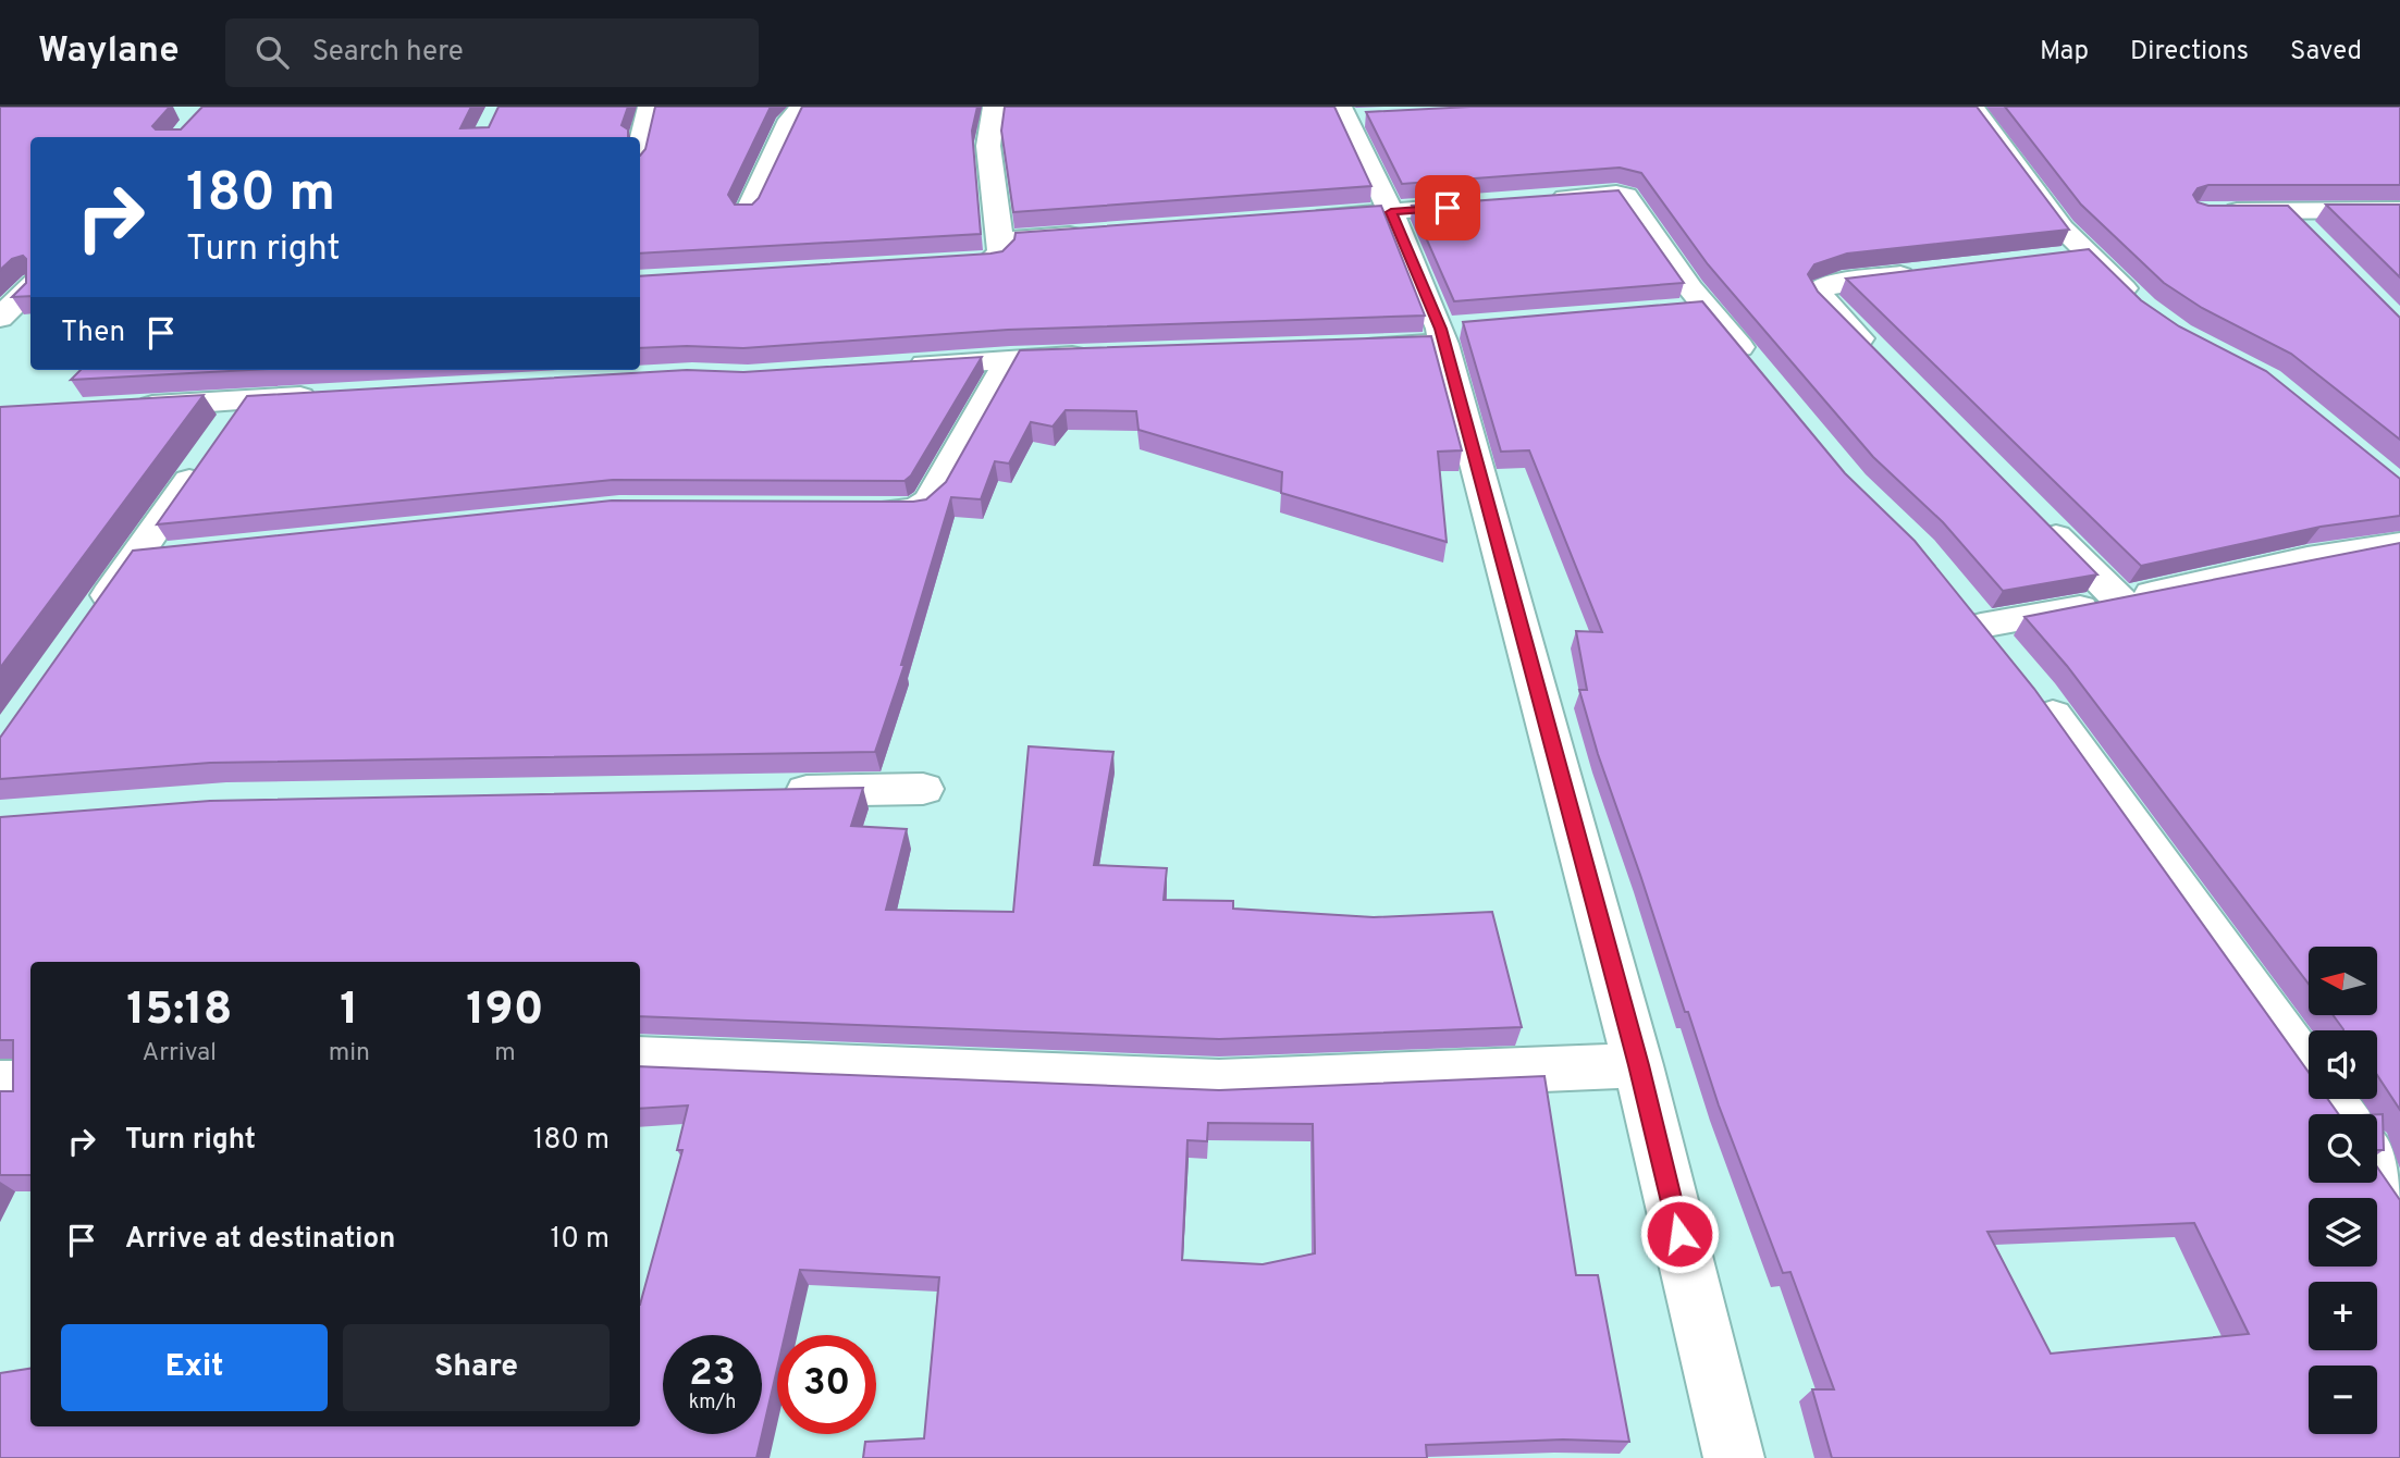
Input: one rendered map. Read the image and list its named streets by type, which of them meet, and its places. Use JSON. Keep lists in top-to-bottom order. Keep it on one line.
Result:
{"north":"left","page":{"header":"Waylane","search":"Search here","nav":["Map","Directions","Saved"],"turn":["180 m","Turn right"],"then":"Then","map_buttons":["+","−"],"eta":["15:18","Arrival","1","min","190","m"],"list":[{"name":"Turn right","value":"180 m"},{"name":"Arrive at destination","value":"10 m"}],"buttons":["Exit","Share"],"speed":"23 km/h","limit":"30"}}
